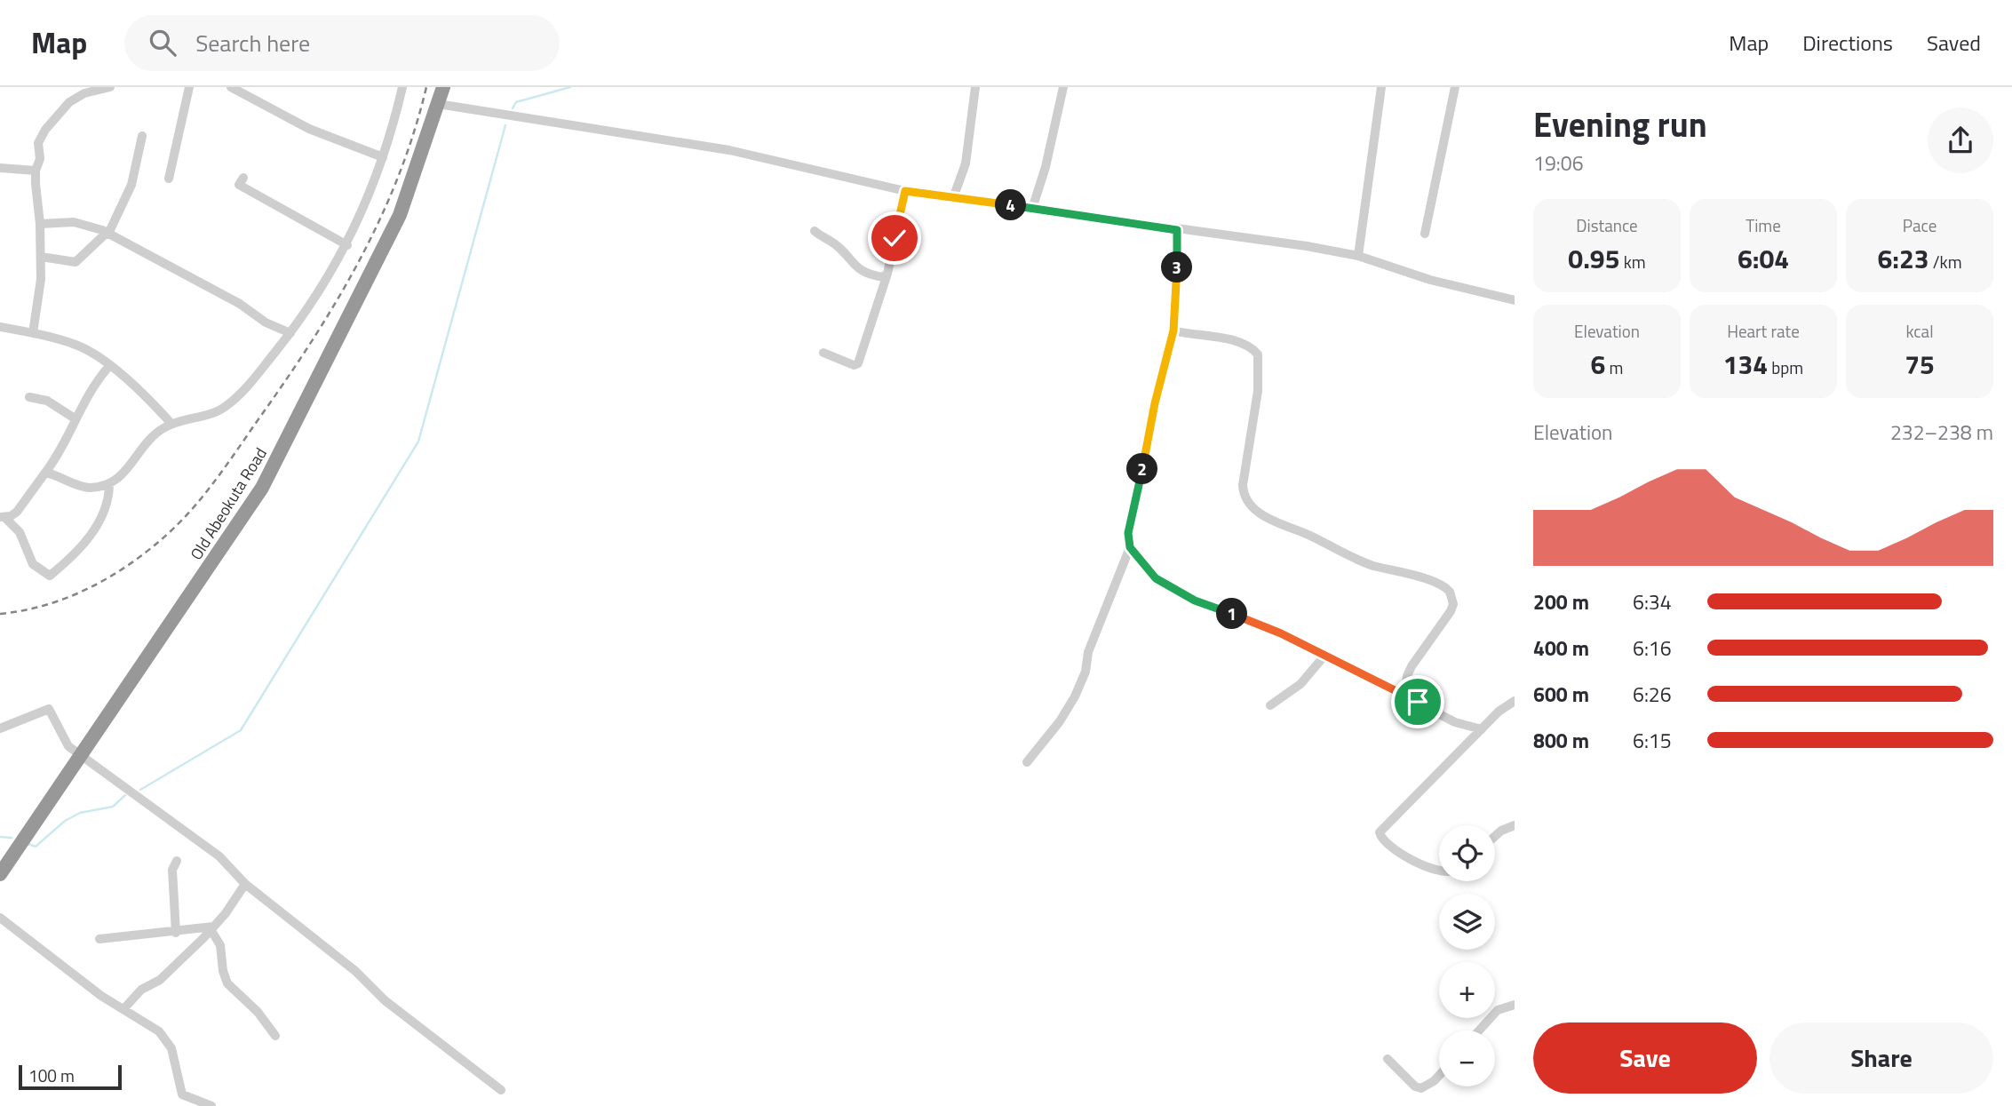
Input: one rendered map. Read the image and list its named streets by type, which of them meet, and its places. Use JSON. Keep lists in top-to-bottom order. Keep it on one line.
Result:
{"streets":{"highway":["Old Abeokuta Road"]},"scale_bar":"100 m","page":{"header":"Map","search":"Search here","nav":["Map","Directions","Saved"],"heading":["Evening run","19:06"],"pins":["4","3","2","1"],"stats":[["Distance","0.95 km"],["Time","6:04"],["Pace","6:23 /km"],["Elevation","6 m"],["Heart rate","134 bpm"],["kcal","75"]],"chart":["Elevation","232–238 m"],"list":[{"name":"200 m","note":"6:34"},{"name":"400 m","note":"6:16"},{"name":"600 m","note":"6:26"},{"name":"800 m","note":"6:15"}],"map_buttons":["+","−"],"buttons":["Save","Share"],"scale":"100 m"}}
